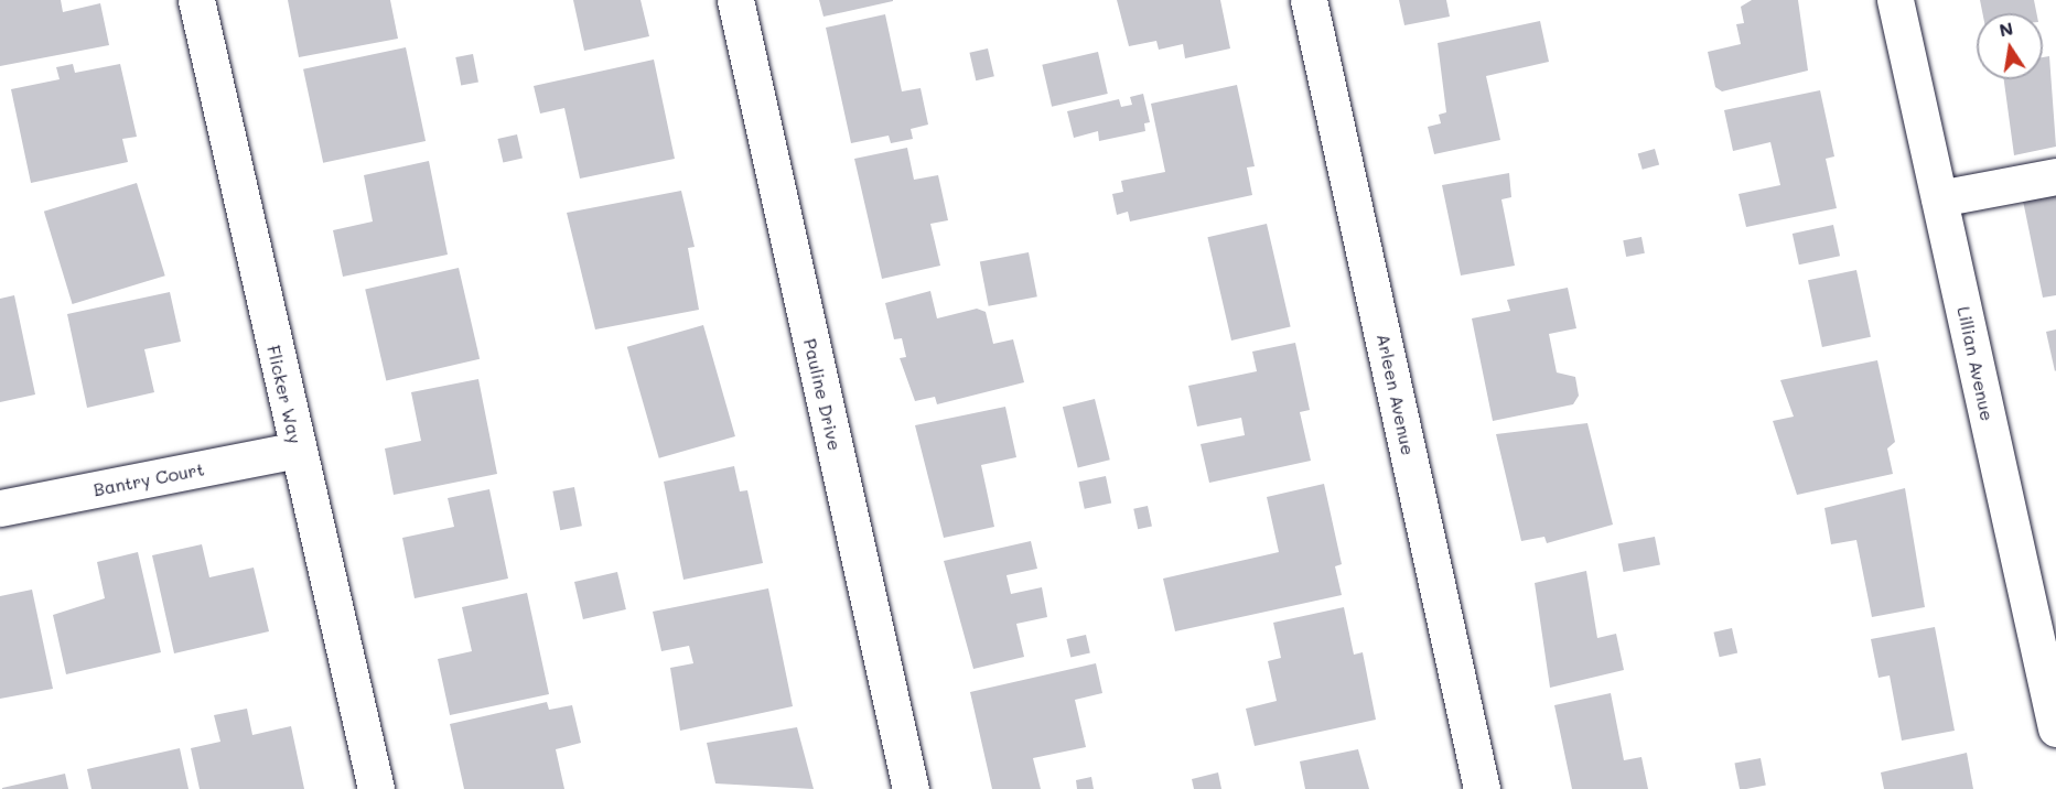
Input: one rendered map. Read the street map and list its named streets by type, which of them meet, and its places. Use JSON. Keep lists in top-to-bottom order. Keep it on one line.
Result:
{"streets":{"street":["Lillian Avenue","Flicker Way","Pauline Drive","Arleen Avenue","Bantry Court"]},"crossings":[["Flicker Way","Bantry Court"]],"north":"top"}
